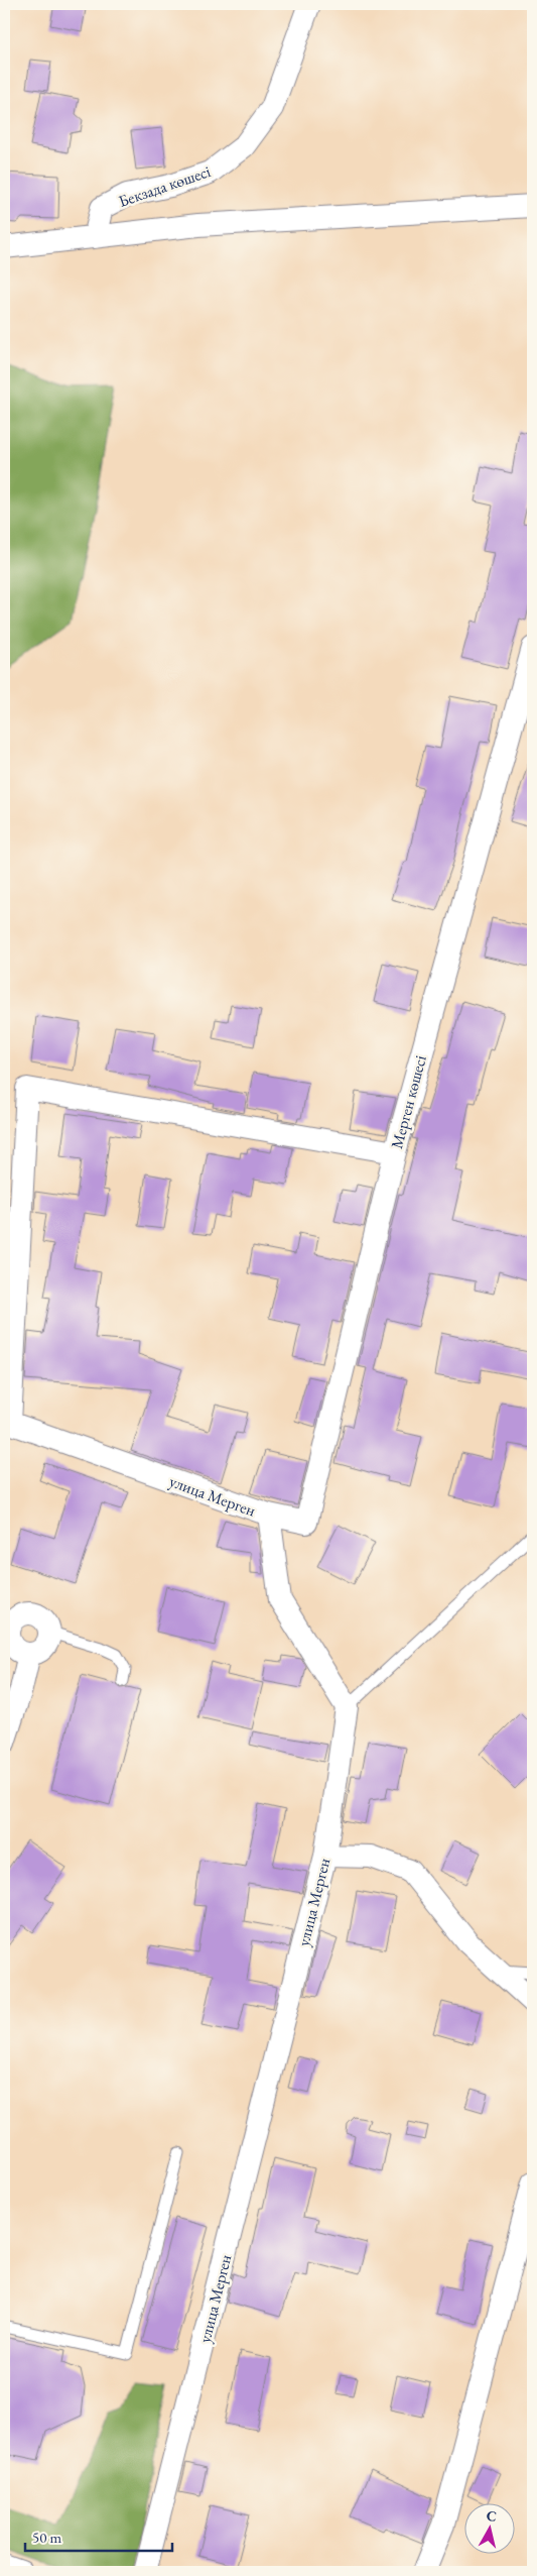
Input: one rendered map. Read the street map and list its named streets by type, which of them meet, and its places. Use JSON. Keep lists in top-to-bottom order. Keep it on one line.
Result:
{"streets":{"street":["Бекзада көшесі","Мерген көшесі","улица Мерген"]},"crossings":[["Мерген көшесі","улица Мерген"]],"scale_bar":"50 m","north":"top"}
